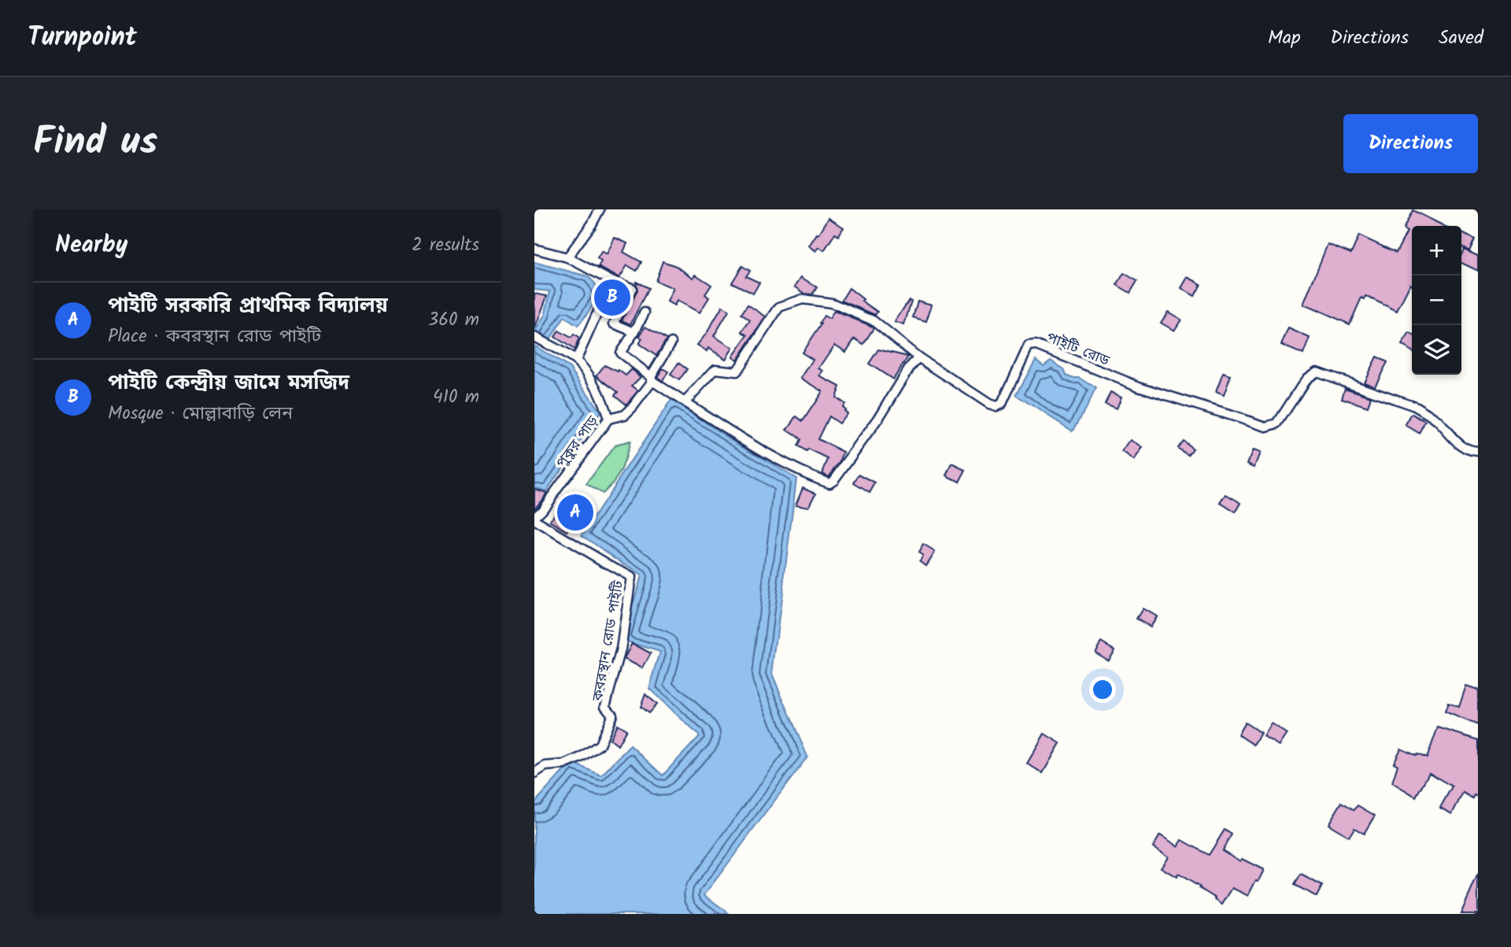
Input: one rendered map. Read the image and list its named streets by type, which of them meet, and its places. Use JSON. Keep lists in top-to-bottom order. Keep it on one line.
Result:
{"streets":{"street":["পাইটি রোড","পুকুর পাড়","কবরস্থান রোড পাইটি"]},"crossings":[["পুকুর পাড়","কবরস্থান রোড পাইটি"]],"page":{"header":"Turnpoint","nav":["Map","Directions","Saved"],"title":"Find us","buttons":"Directions","heading":["Nearby","2 results"],"map_buttons":["+","−"],"pins":["B","A"],"list":[{"mark":"A","name":"পাইটি সরকারি প্রাথমিক বিদ্যালয়","note":"Place · কবরস্থান রোড পাইটি","value":"360 m"},{"mark":"B","name":"পাইটি কেন্দ্রীয় জামে মসজিদ","note":"Mosque · মোল্লাবাড়ি লেন","value":"410 m"}]}}
